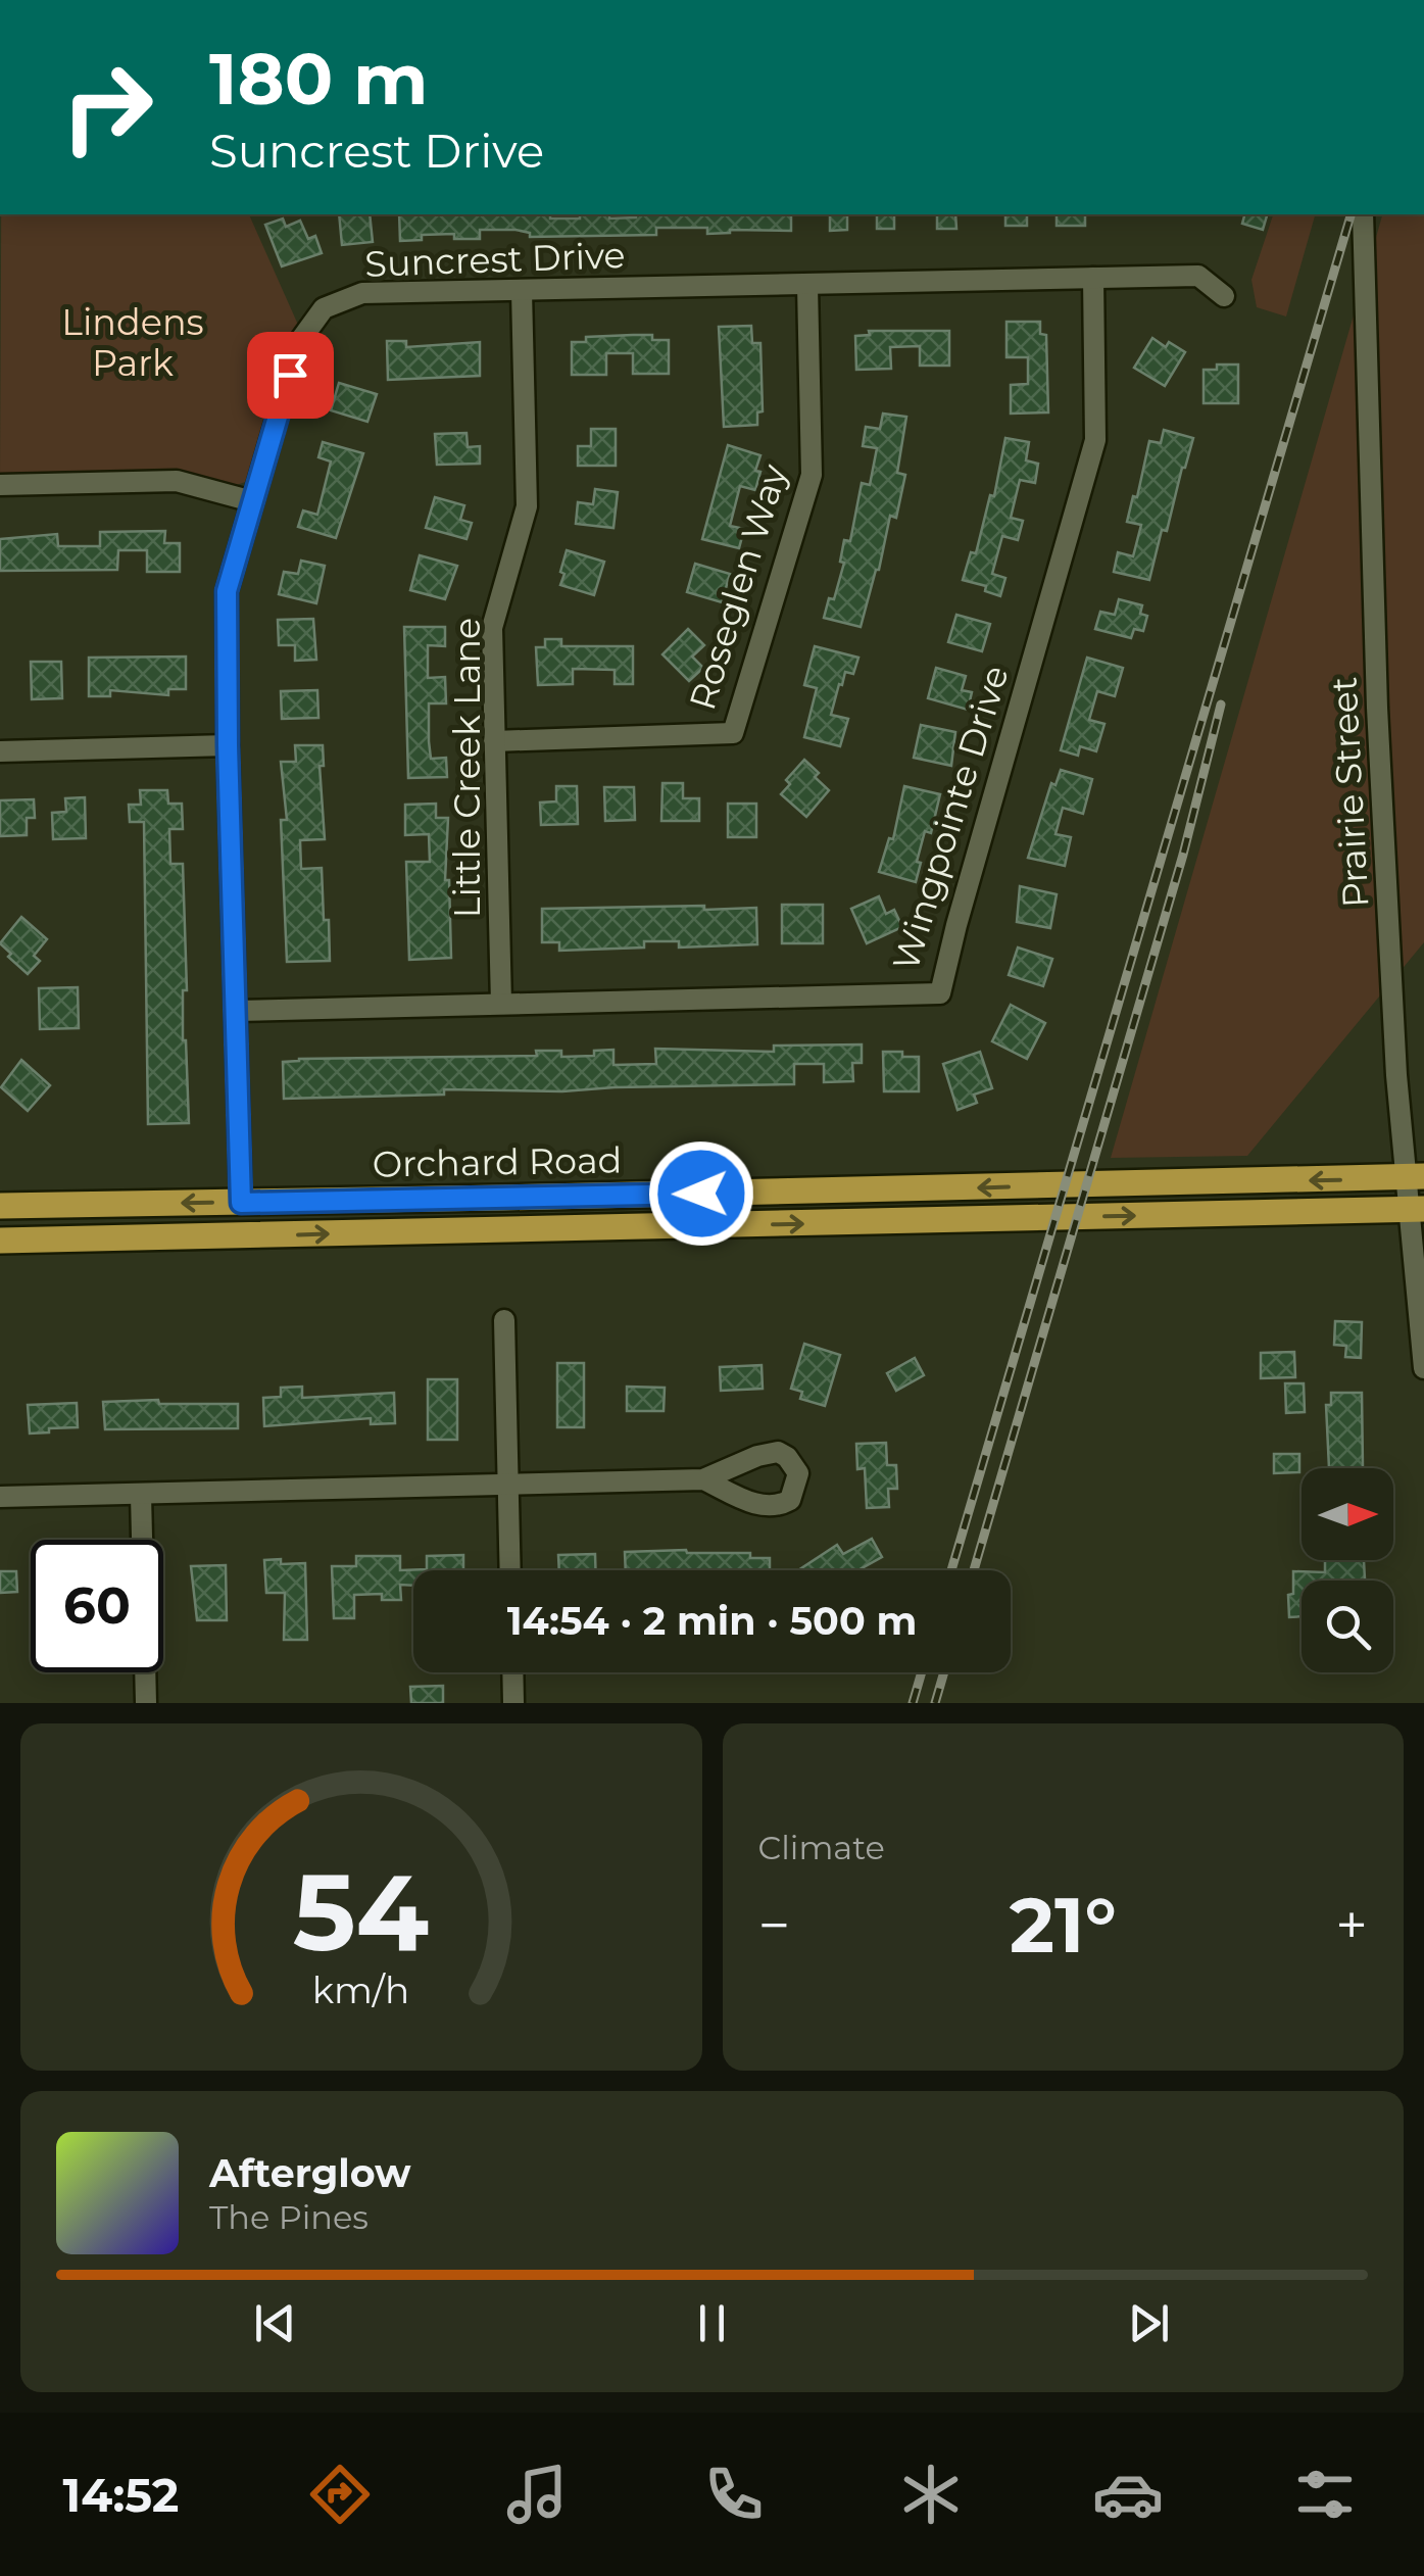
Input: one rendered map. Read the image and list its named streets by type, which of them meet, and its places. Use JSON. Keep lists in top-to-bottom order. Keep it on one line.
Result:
{"streets":{"main road":["Orchard Road"],"street":["Suncrest Drive","Roseglen Way","Little Creek Lane","Prairie Street","Wingpointe Drive"]},"crossings":[["Suncrest Drive","Roseglen Way"],["Suncrest Drive","Little Creek Lane"],["Suncrest Drive","Wingpointe Drive"],["Suncrest Drive","Orchard Road"],["Roseglen Way","Little Creek Lane"],["Little Creek Lane","Wingpointe Drive"],["Prairie Street","Orchard Road"]],"parks":["Lindens Park"],"north":"right","page":{"turn":["180 m","Suncrest Drive"],"limit":"60","trip":"14:54 · 2 min · 500 m","tile":"Climate","heat":["−","21°","+"],"song":["Afterglow","The Pines"],"tabs":"14:52","gauge":["54","km/h"]}}
